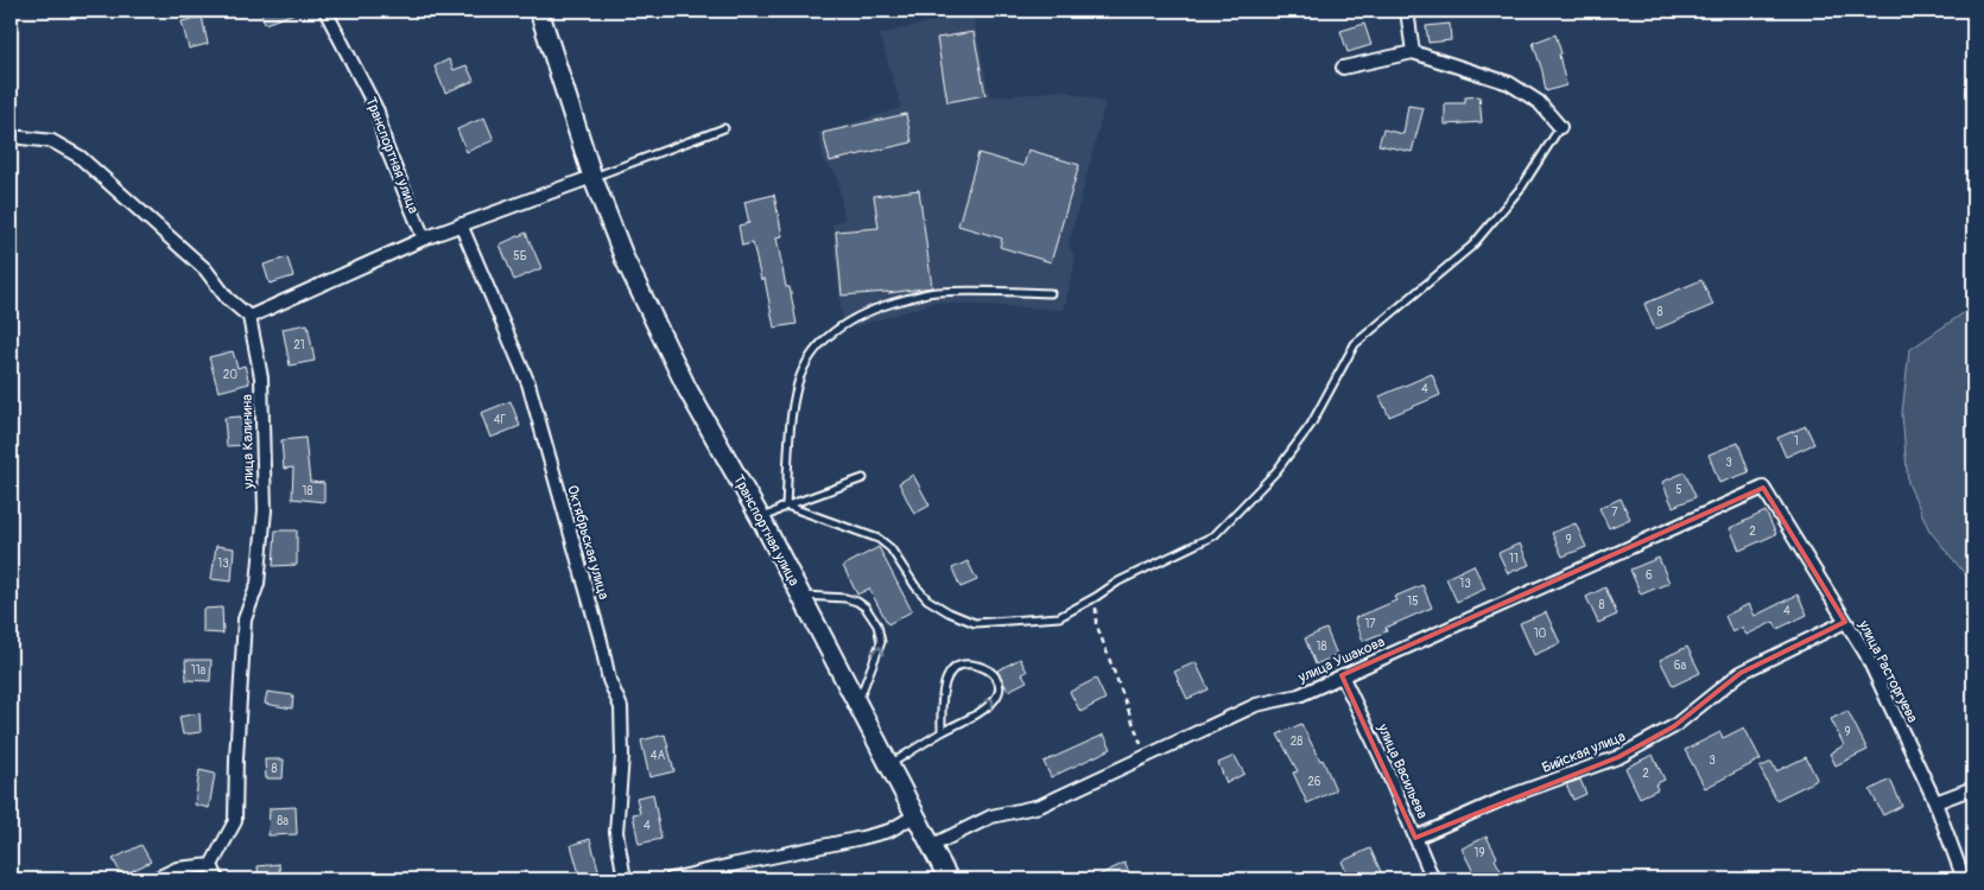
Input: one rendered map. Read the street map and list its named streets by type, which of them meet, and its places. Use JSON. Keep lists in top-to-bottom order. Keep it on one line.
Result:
{"streets":{"main road":["Транспортная улица"],"street":["улица Калинина","Октябрьская улица","улица Ушакова","улица Расторгуева","Бийская улица","улица Васильева"]},"crossings":[["Транспортная улица","улица Ушакова"],["улица Ушакова","улица Расторгуева"],["улица Ушакова","улица Васильева"],["улица Расторгуева","Бийская улица"],["Бийская улица","улица Васильева"]],"house_numbers":["5Б","8","21","20","4","4Г","1","3","5","18","7","2","9","11","13","6","13","15","8","4","17","10","18","6а","11а","9","28","4А","3","8","2","26","8а","4","19"]}
